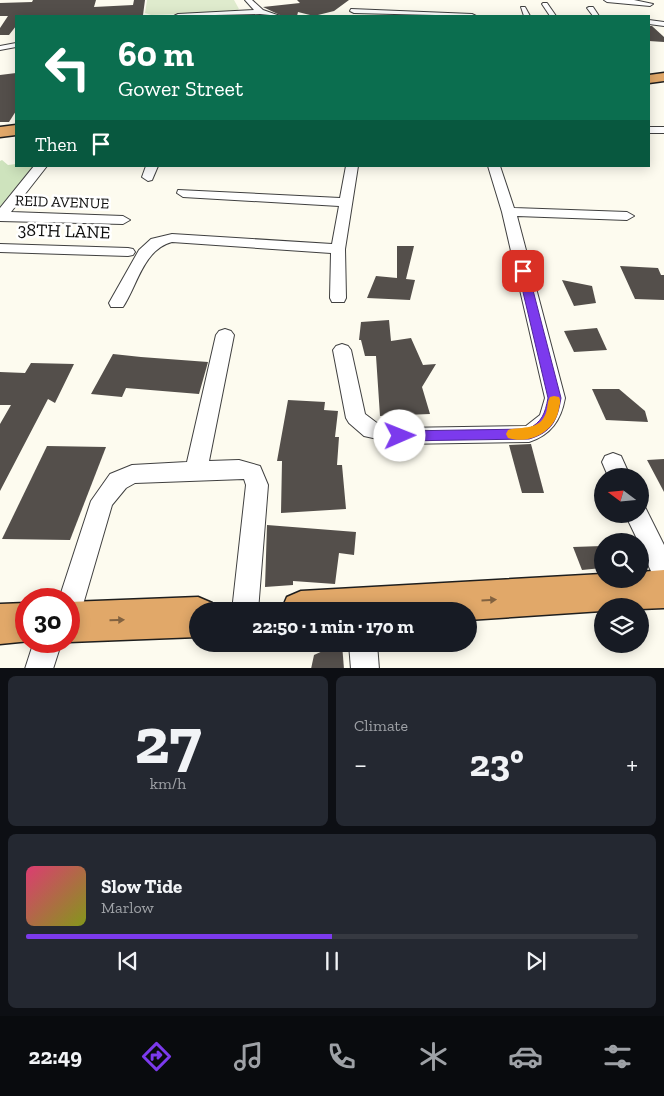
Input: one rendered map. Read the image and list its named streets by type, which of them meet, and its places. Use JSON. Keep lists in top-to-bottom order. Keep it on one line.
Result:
{"streets":{"street":["REID AVENUE","38TH LANE"]},"north":"left","page":{"turn":["60 m","Gower Street"],"then":"Then","limit":"30","trip":"22:50 · 1 min · 170 m","tile":[["27","km/h"],"Climate"],"heat":["−","23°","+"],"song":["Slow Tide","Marlow"],"tabs":"22:49"}}
